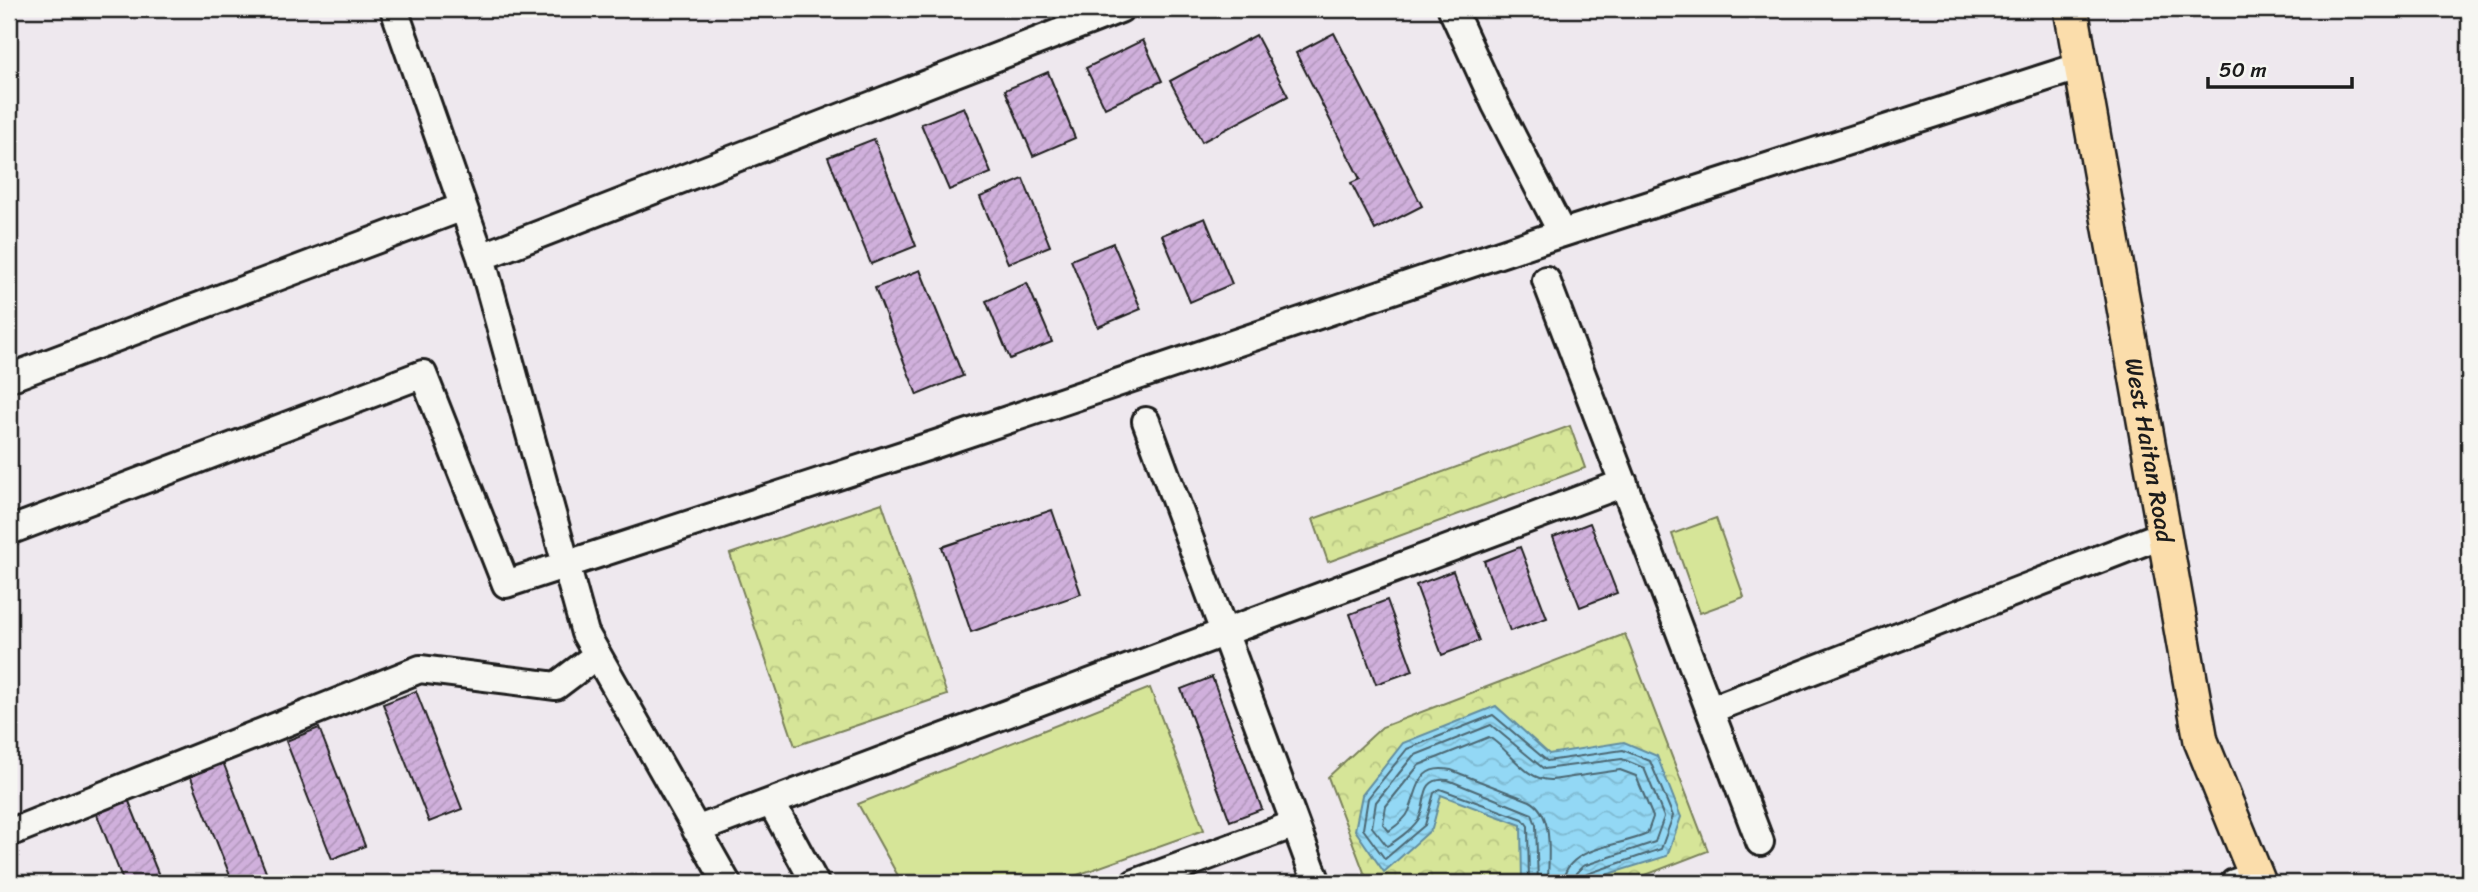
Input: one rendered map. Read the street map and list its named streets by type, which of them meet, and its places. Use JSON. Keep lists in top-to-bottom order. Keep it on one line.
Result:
{"streets":{"main road":["West Haitan Road"]},"scale_bar":"50 m"}
